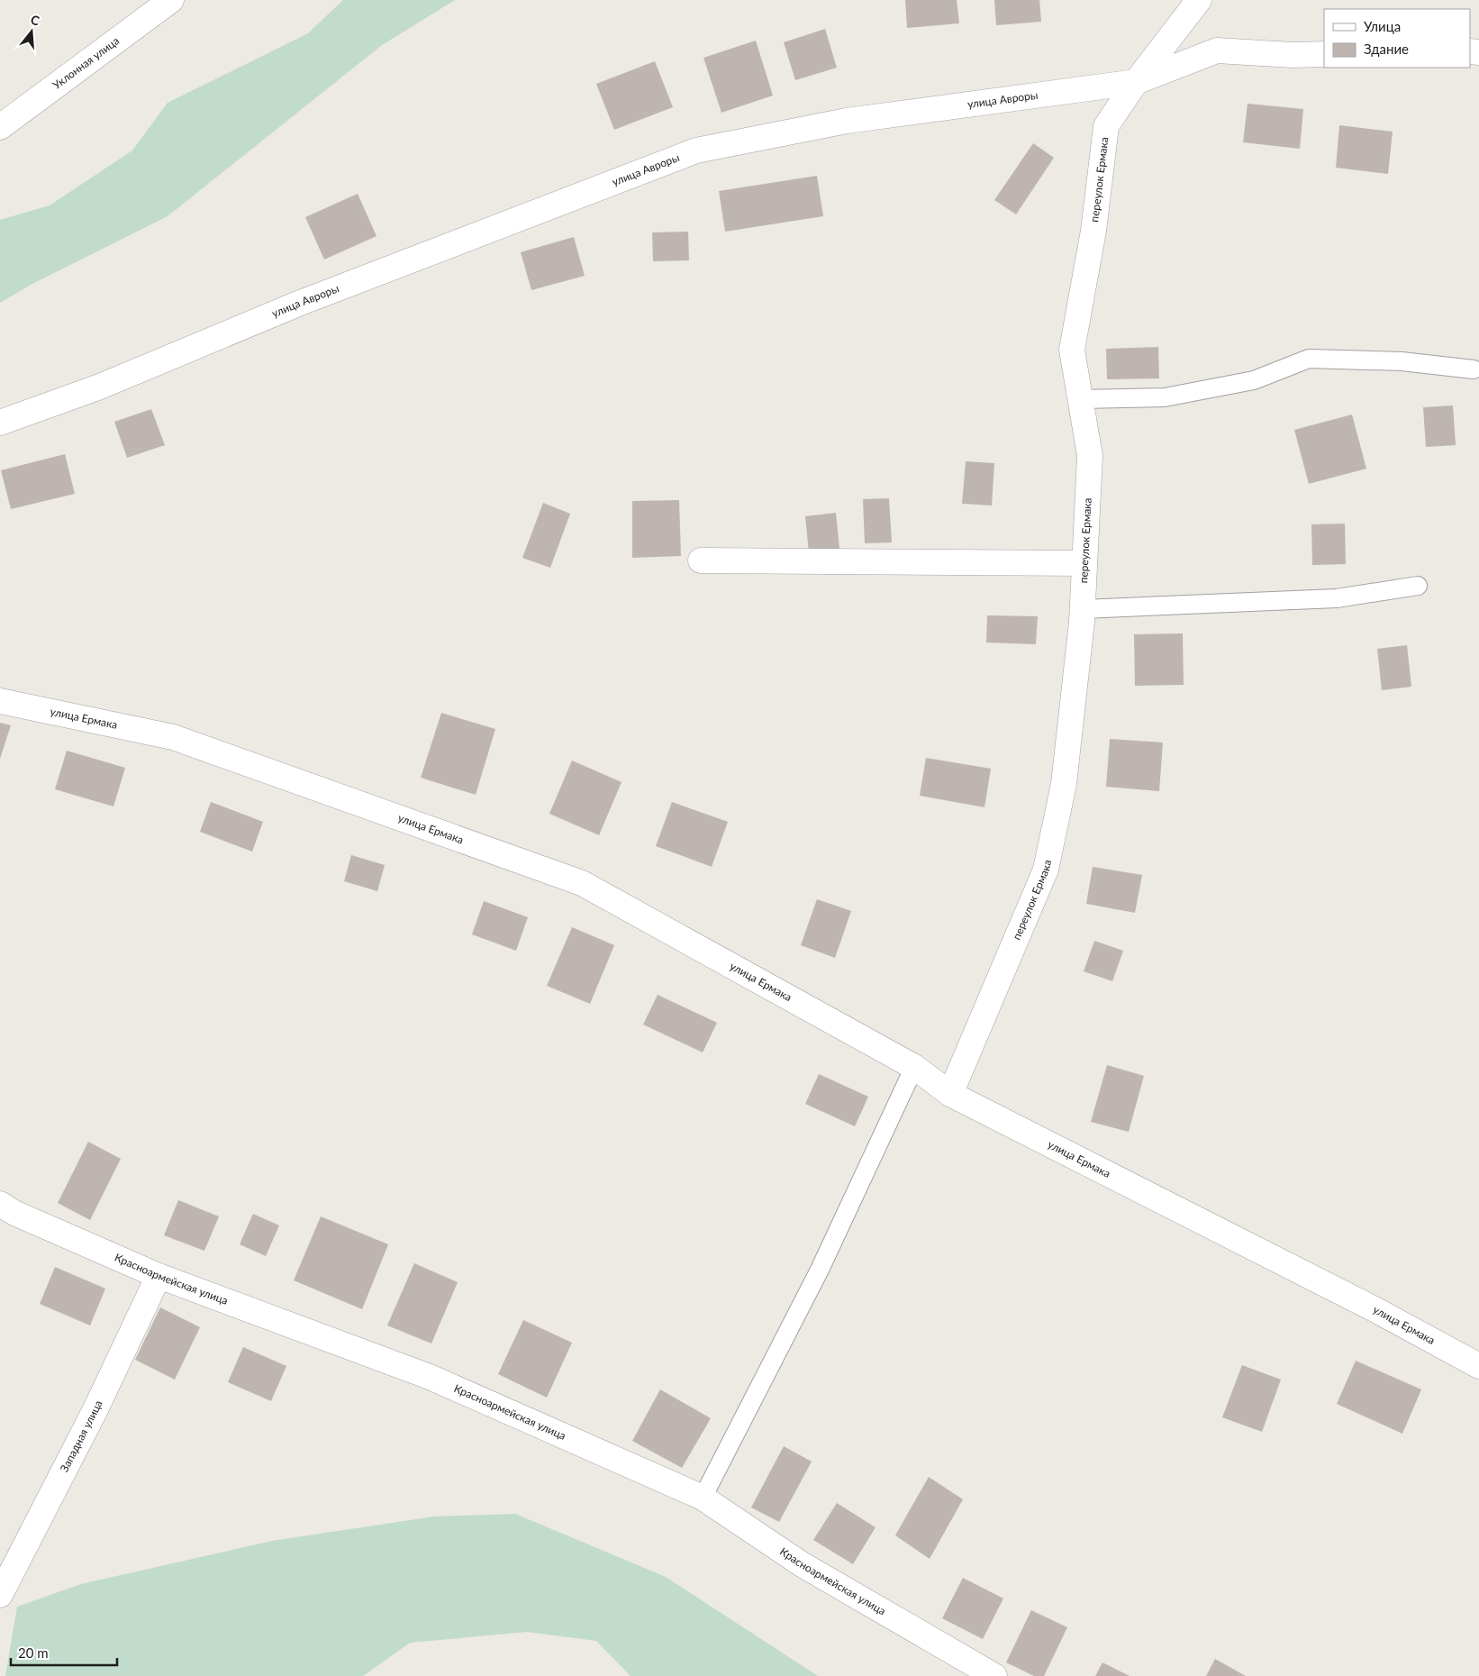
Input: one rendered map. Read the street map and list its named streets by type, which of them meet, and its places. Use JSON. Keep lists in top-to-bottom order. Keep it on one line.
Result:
{"streets":{"street":["Уклонная улица","улица Авроры","переулок Ермака","улица Ермака","Красноармейская улица","Западная улица"]},"crossings":[["улица Авроры","переулок Ермака"],["переулок Ермака","улица Ермака"],["Красноармейская улица","Западная улица"]],"legend":["Улица","Здание"],"scale_bar":"20 m","north":"top"}
